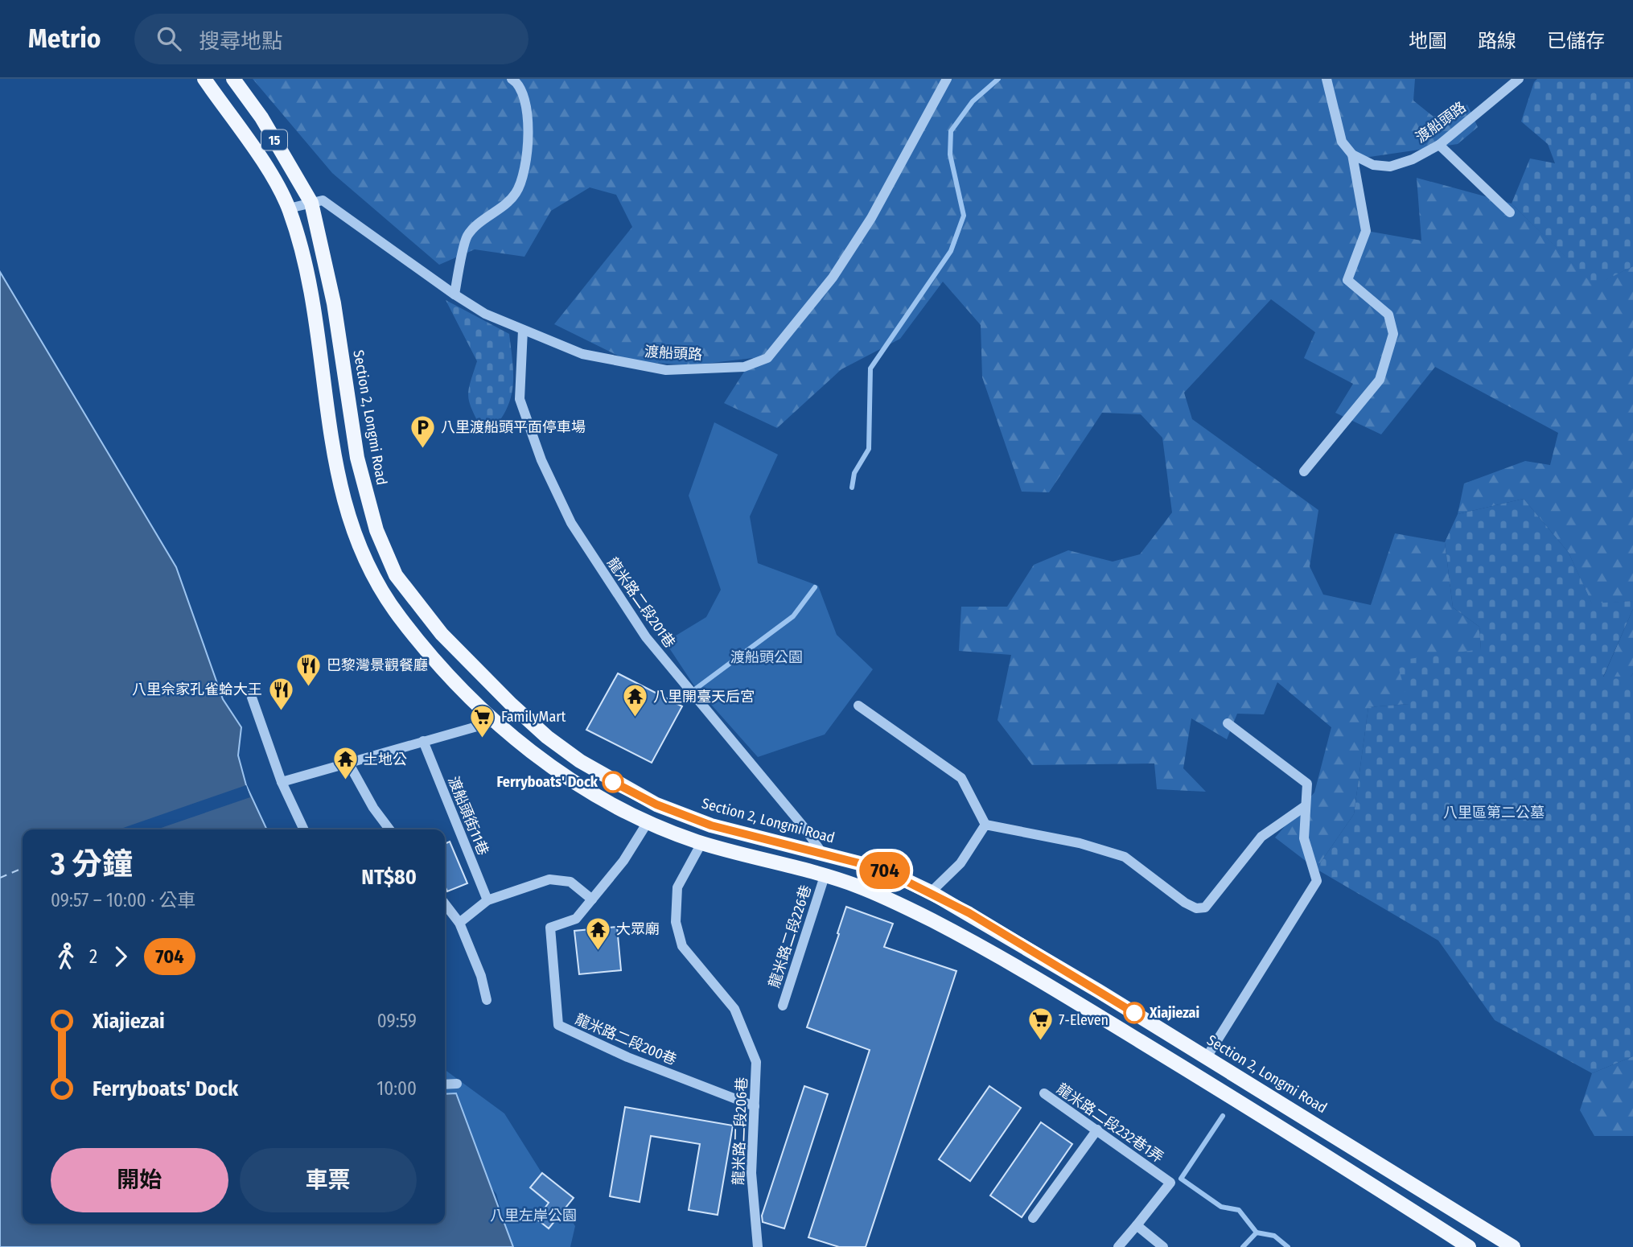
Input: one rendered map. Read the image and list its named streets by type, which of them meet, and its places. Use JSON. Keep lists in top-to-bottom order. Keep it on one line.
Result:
{"streets":{"main road":["15","Section 2, Longmi Road"],"street":["渡船頭路","龍米路二段201巷","渡船頭街11巷","龍米路二段226巷","龍米路二段200巷","龍米路二段232巷1弄","龍米路二段206巷"]},"crossings":[["渡船頭路","15"],["渡船頭路","Section 2, Longmi Road"],["渡船頭路","龍米路二段201巷"],["15","龍米路二段226巷"],["15","龍米路二段200巷"],["15","龍米路二段206巷"],["Section 2, Longmi Road","龍米路二段201巷"],["龍米路二段200巷","龍米路二段206巷"]],"parks":["渡船頭公園","八里區第二公墓","八里左岸公園"],"places":{"parking":["八里渡船頭平面停車場"],"restaurant":["巴黎灣景觀餐廳","八里佘家孔雀蛤大王"],"temple":["八里開臺天后宮","土地公","大眾廟"],"supermarket":["FamilyMart","7-Eleven"],"other":["Ferryboats' Dock","Xiajiezai"]},"lines":["bus line 704"],"page":{"header":"Metrio","search":"搜尋地點","nav":["地圖","路線","已儲存"],"on_map":"704","heading":["3 分鐘","09:57 – 10:00 · 公車","NT$80"],"legs":["2","704"],"list":[{"name":"Xiajiezai","value":"09:59"},{"name":"Ferryboats' Dock","value":"10:00"}],"buttons":["開始","車票"]}}
